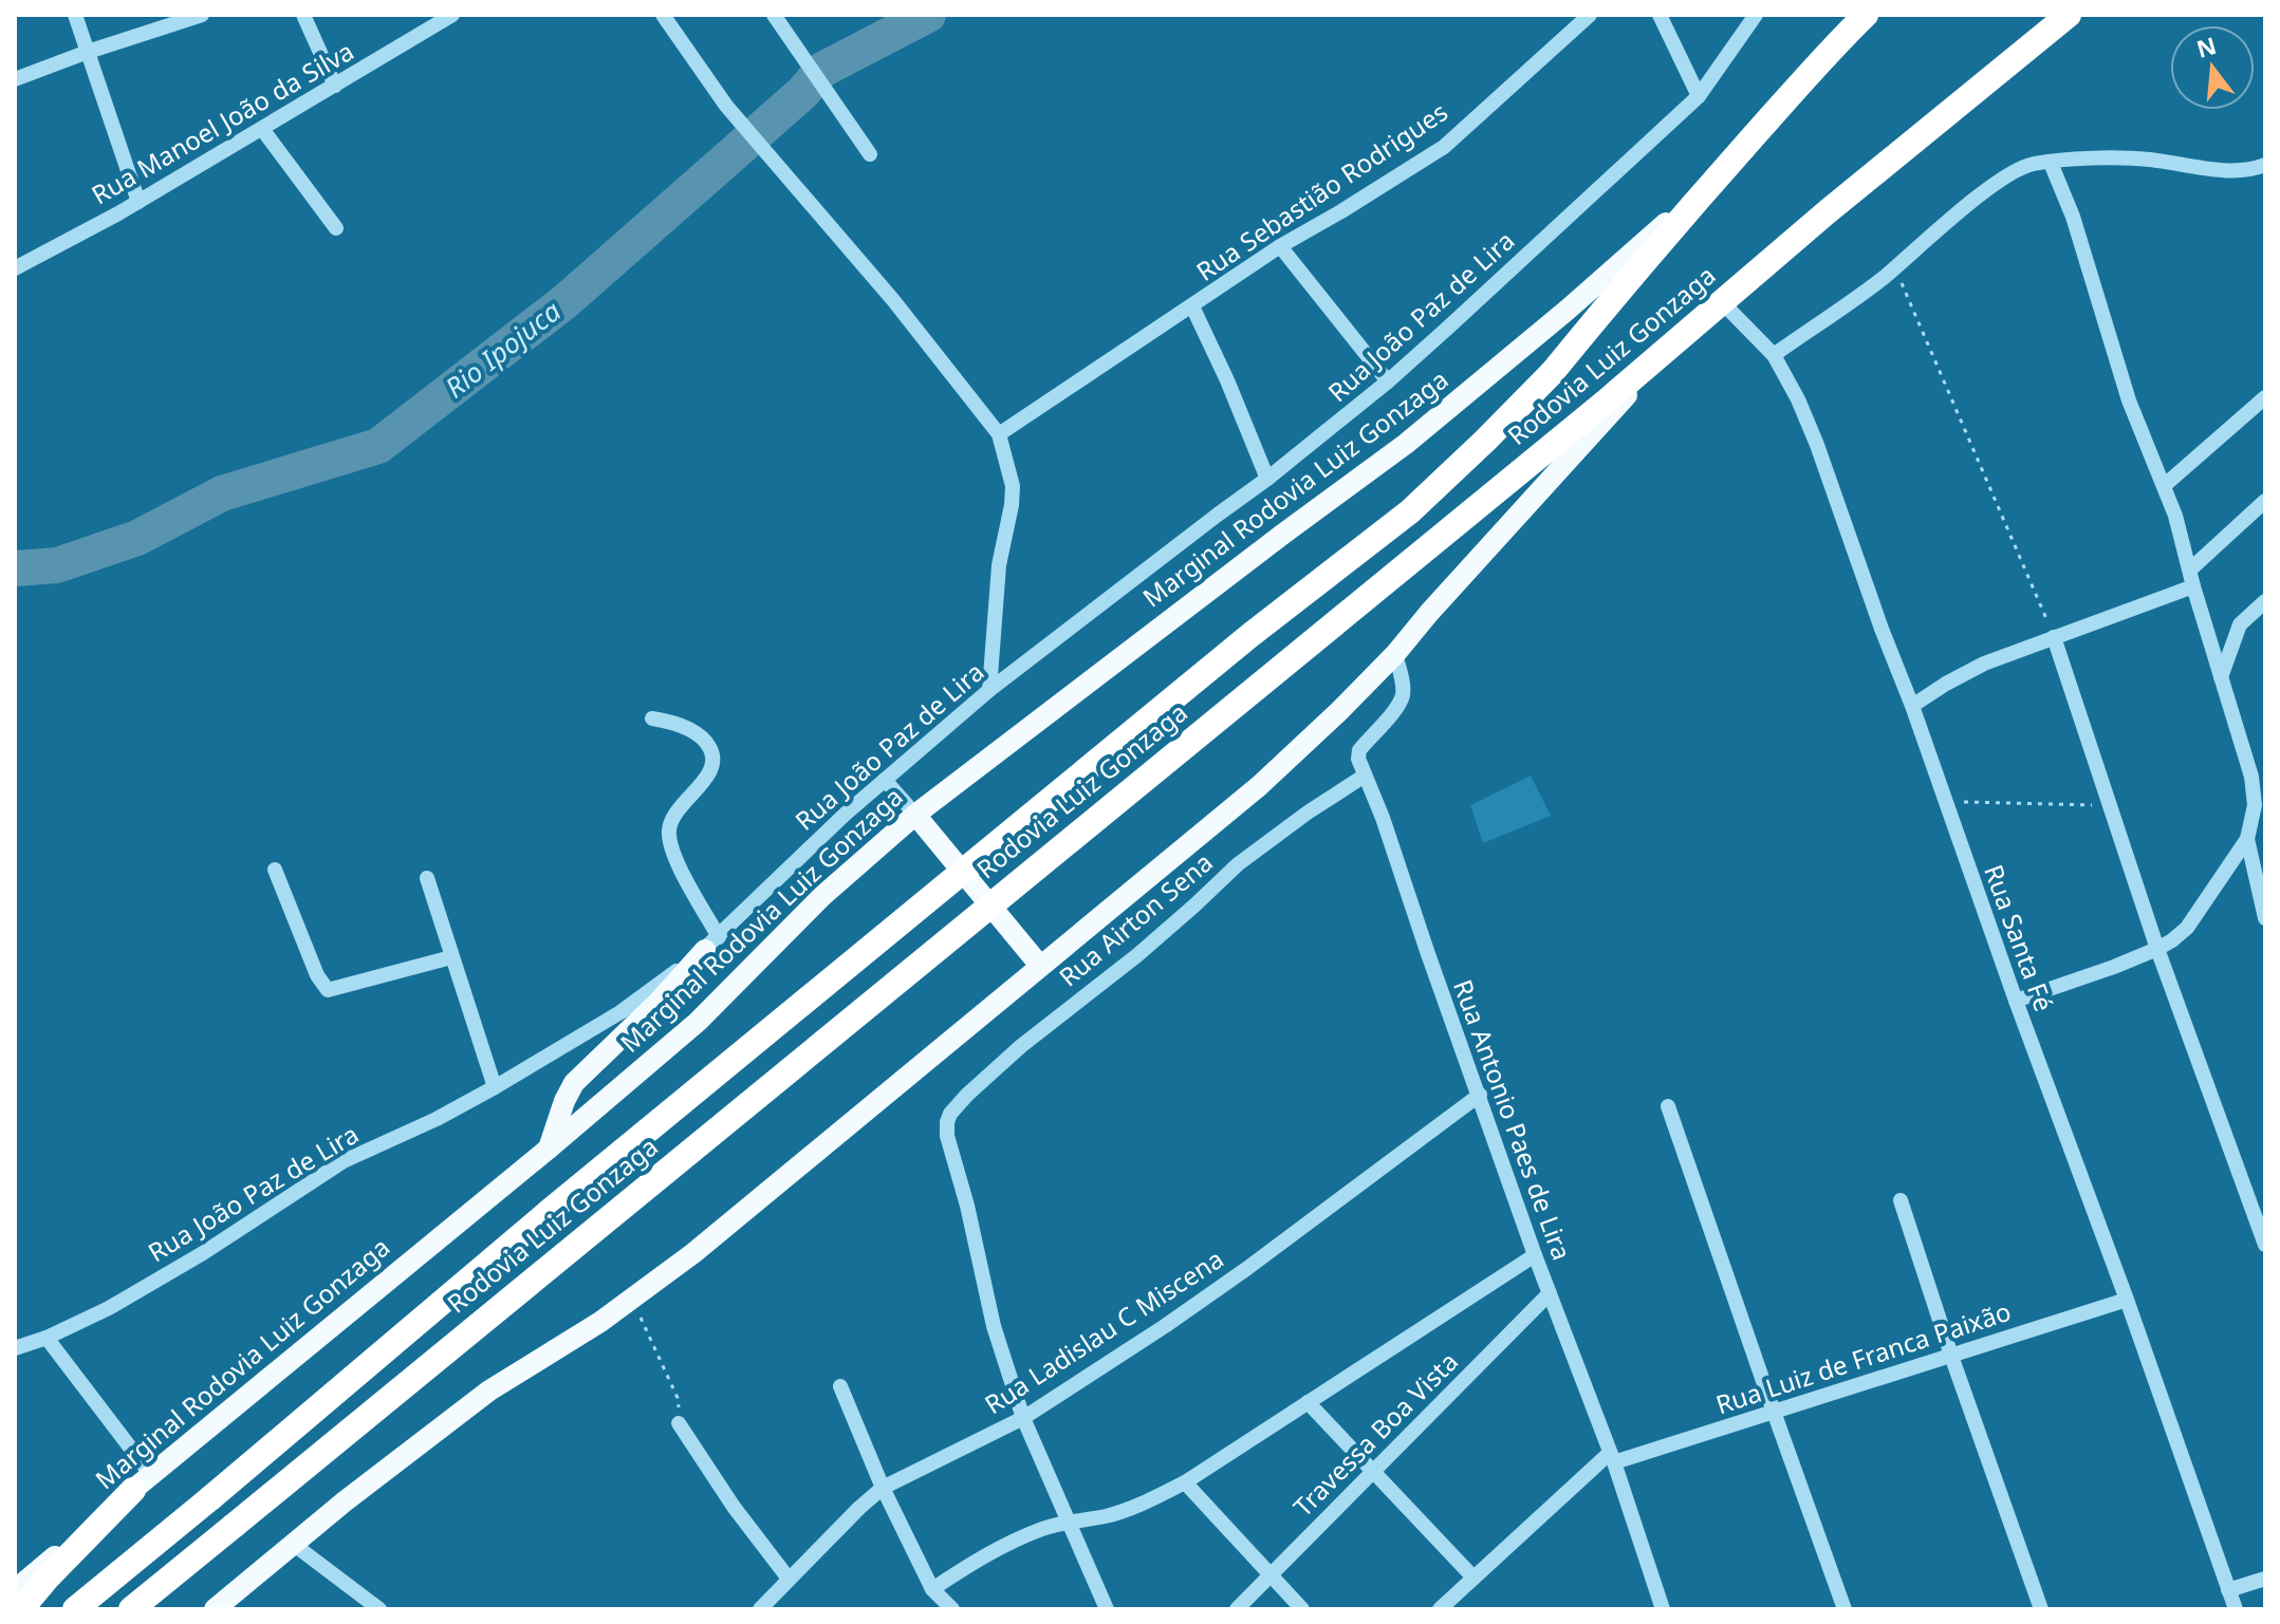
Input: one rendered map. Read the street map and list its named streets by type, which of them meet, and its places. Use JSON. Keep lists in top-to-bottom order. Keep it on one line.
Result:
{"streets":{"highway":["Rodovia Luiz Gonzaga"],"main road":["Marginal Rodovia Luiz Gonzaga"],"street":["Rua Manoel João da Silva","Rua Sebastião Rodrigues","Rua João Paz de Lira","Rua Airton Sena","Rua Santa Fé","Rua Antonio Paes de Lira","Rua Ladislau C Miscena","Rua Luiz de Franca Paixão","Travessa Boa Vista"]},"crossings":[["Rua Sebastião Rodrigues","Rua João Paz de Lira"],["Rodovia Luiz Gonzaga","Marginal Rodovia Luiz Gonzaga"],["Rodovia Luiz Gonzaga","Rua Santa Fé"],["Rua Airton Sena","Rua Antonio Paes de Lira"],["Rua Airton Sena","Rua Ladislau C Miscena"],["Rua Santa Fé","Rua Luiz de Franca Paixão"],["Rua Antonio Paes de Lira","Rua Ladislau C Miscena"],["Rua Antonio Paes de Lira","Rua Luiz de Franca Paixão"],["Rua Antonio Paes de Lira","Travessa Boa Vista"]],"water":["Rio Ipojuca"],"north":"top"}
